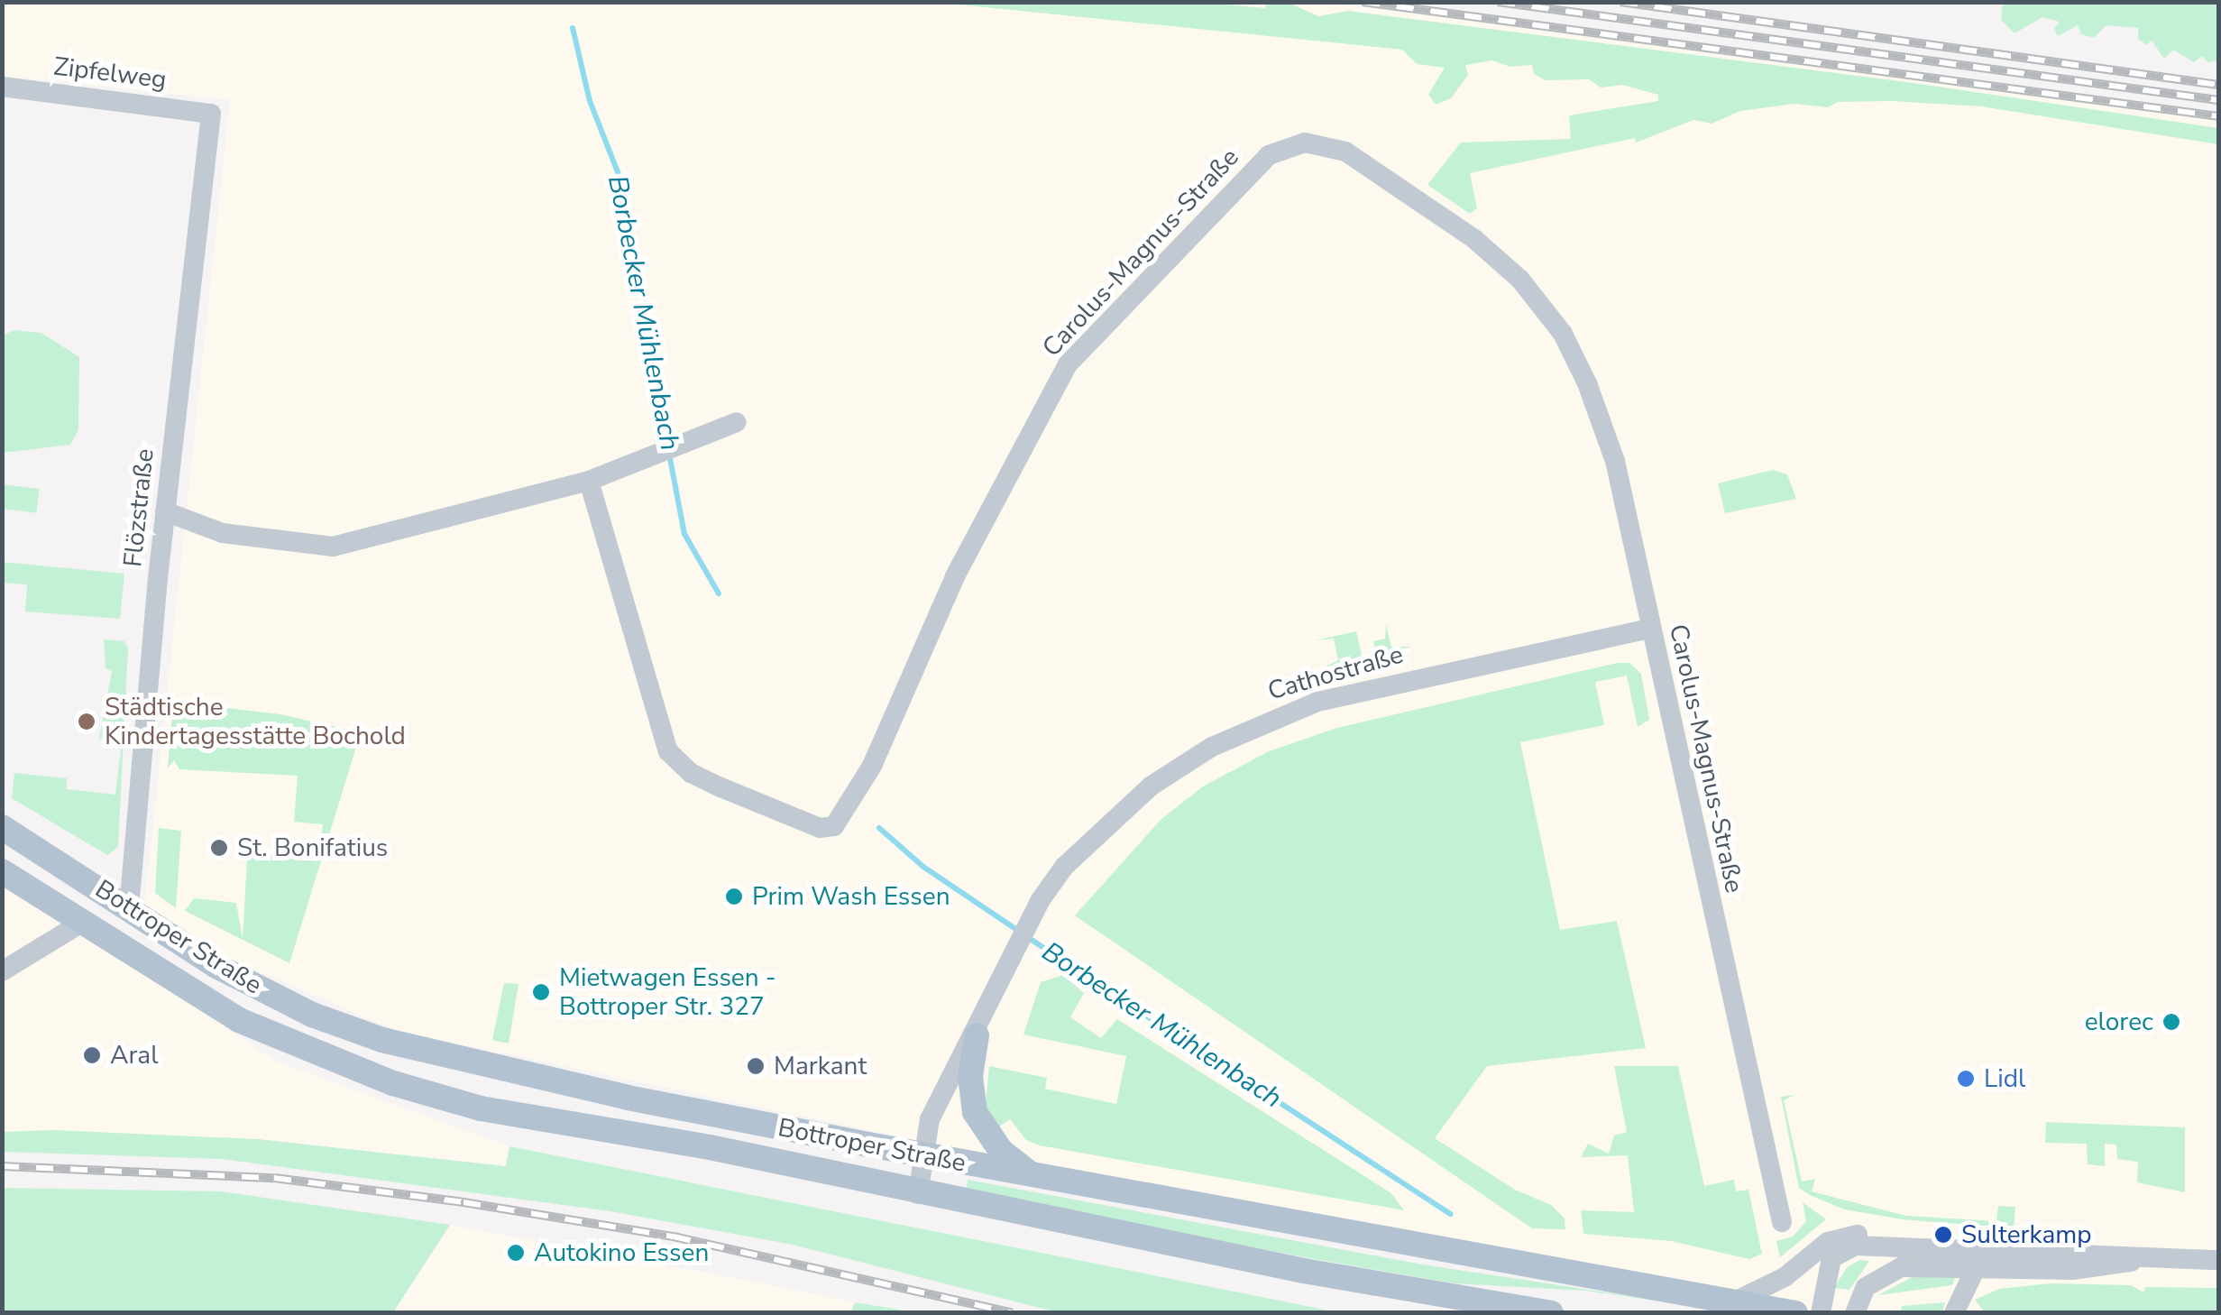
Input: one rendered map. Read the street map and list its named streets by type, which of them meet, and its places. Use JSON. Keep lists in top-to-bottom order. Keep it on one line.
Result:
{"streets":{"main road":["Bottroper Straße"],"street":["Zipfelweg","Carolus-Magnus-Straße","Flözstraße","Cathostraße"]},"crossings":[["Zipfelweg","Flözstraße"],["Carolus-Magnus-Straße","Cathostraße"],["Flözstraße","Bottroper Straße"],["Cathostraße","Bottroper Straße"]],"water":["Borbecker Mühlenbach"],"places":["Städtische Kindertagesstätte Bochold","St. Bonifatius","Prim Wash Essen","Mietwagen Essen - Bottroper Str. 327","elorec","Aral","Markant","Lidl","Sulterkamp","Autokino Essen"]}
